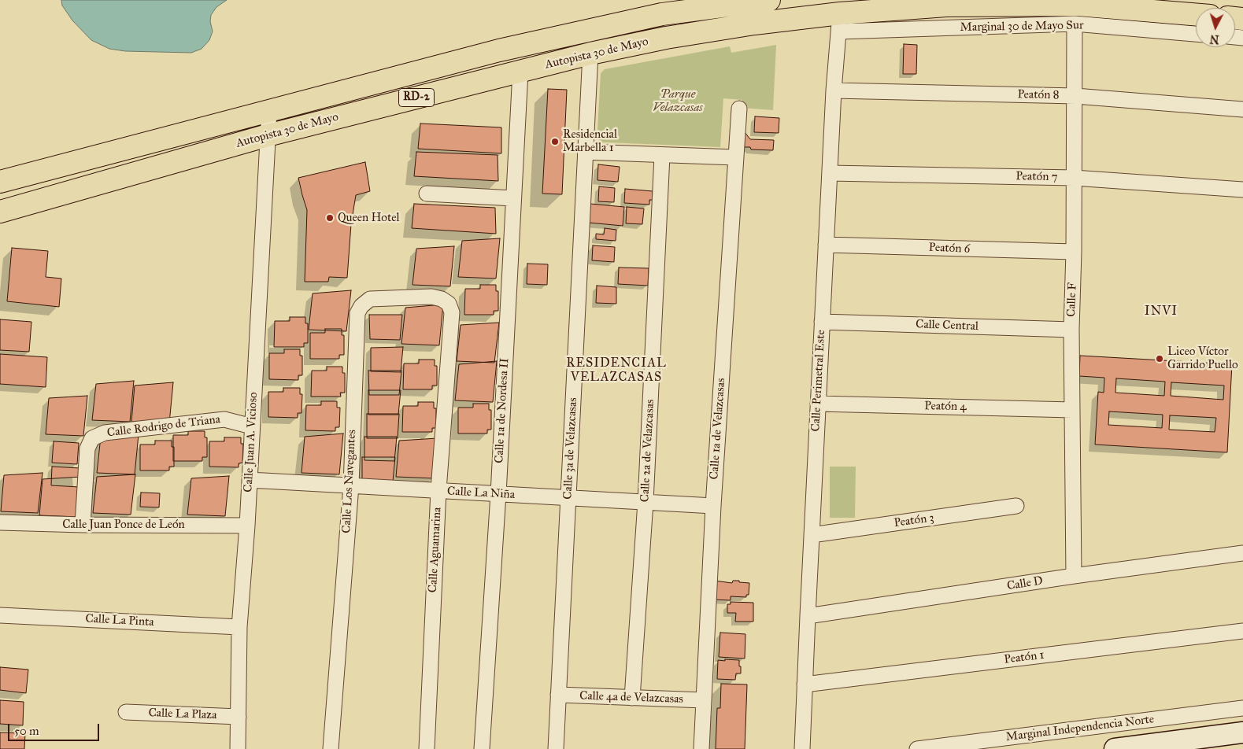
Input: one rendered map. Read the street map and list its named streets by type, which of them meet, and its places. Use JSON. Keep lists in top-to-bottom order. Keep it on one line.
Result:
{"streets":{"highway":["Autopista 30 de Mayo","RD-2"],"street":["Marginal 30 de Mayo Sur","Peatón 8","Peatón 7","Peatón 6","Calle F","Calle Central","Calle Perimetral Este","Peatón 4","Calle 1a de Nordesa II","Calle Rodrigo de Triana","Calle 1a de Velazcasas","Calle Juan A. Vicioso","Calle 3a de Velazcasas","Calle 2a de Velazcasas","Calle Los Navegantes","Calle La Niña","Peatón 3","Calle Juan Ponce de León","Calle Aguamarina","Calle D","Calle La Pinta","Peatón 1","Calle 4a de Velazcasas","Calle La Plaza","Marginal Independencia Norte"]},"crossings":[["Marginal 30 de Mayo Sur","Autopista 30 de Mayo"],["Marginal 30 de Mayo Sur","Calle F"],["Marginal 30 de Mayo Sur","Calle Perimetral Este"],["Autopista 30 de Mayo","Calle Perimetral Este"],["Autopista 30 de Mayo","Calle 1a de Nordesa II"],["Autopista 30 de Mayo","Calle Juan A. Vicioso"],["Autopista 30 de Mayo","Calle 3a de Velazcasas"],["Peatón 8","Calle F"],["Peatón 8","Calle Perimetral Este"],["Peatón 7","Calle F"],["Peatón 7","Calle Perimetral Este"],["Peatón 6","Calle F"],["Peatón 6","Calle Perimetral Este"],["Calle F","Calle Central"],["Calle F","Peatón 4"],["Calle F","Calle D"],["Calle Central","Calle Perimetral Este"],["Calle Perimetral Este","Peatón 4"],["Calle Perimetral Este","Peatón 3"],["Calle Perimetral Este","Calle D"],["Calle Perimetral Este","Peatón 1"],["Calle 1a de Nordesa II","Calle La Niña"],["Calle Rodrigo de Triana","Calle Juan A. Vicioso"],["Calle Rodrigo de Triana","Calle Juan Ponce de León"],["Calle 1a de Velazcasas","Calle La Niña"],["Calle 1a de Velazcasas","Calle 4a de Velazcasas"],["Calle Juan A. Vicioso","Calle La Niña"],["Calle Juan A. Vicioso","Calle Juan Ponce de León"],["Calle Juan A. Vicioso","Calle La Pinta"],["Calle Juan A. Vicioso","Calle La Plaza"],["Calle 3a de Velazcasas","Calle La Niña"],["Calle 3a de Velazcasas","Calle 4a de Velazcasas"],["Calle 2a de Velazcasas","Calle La Niña"],["Calle 2a de Velazcasas","Calle 4a de Velazcasas"],["Calle Los Navegantes","Calle La Niña"],["Calle Los Navegantes","Calle Aguamarina"],["Calle La Niña","Calle Aguamarina"]],"districts":["INVI","RESIDENCIAL VELAZCASAS"],"parks":["Parque Velazcasas"],"places":["Residencial Marbella 1","Queen Hotel","Liceo Víctor Garrido Puello"],"scale_bar":"50 m","north":"bottom"}
